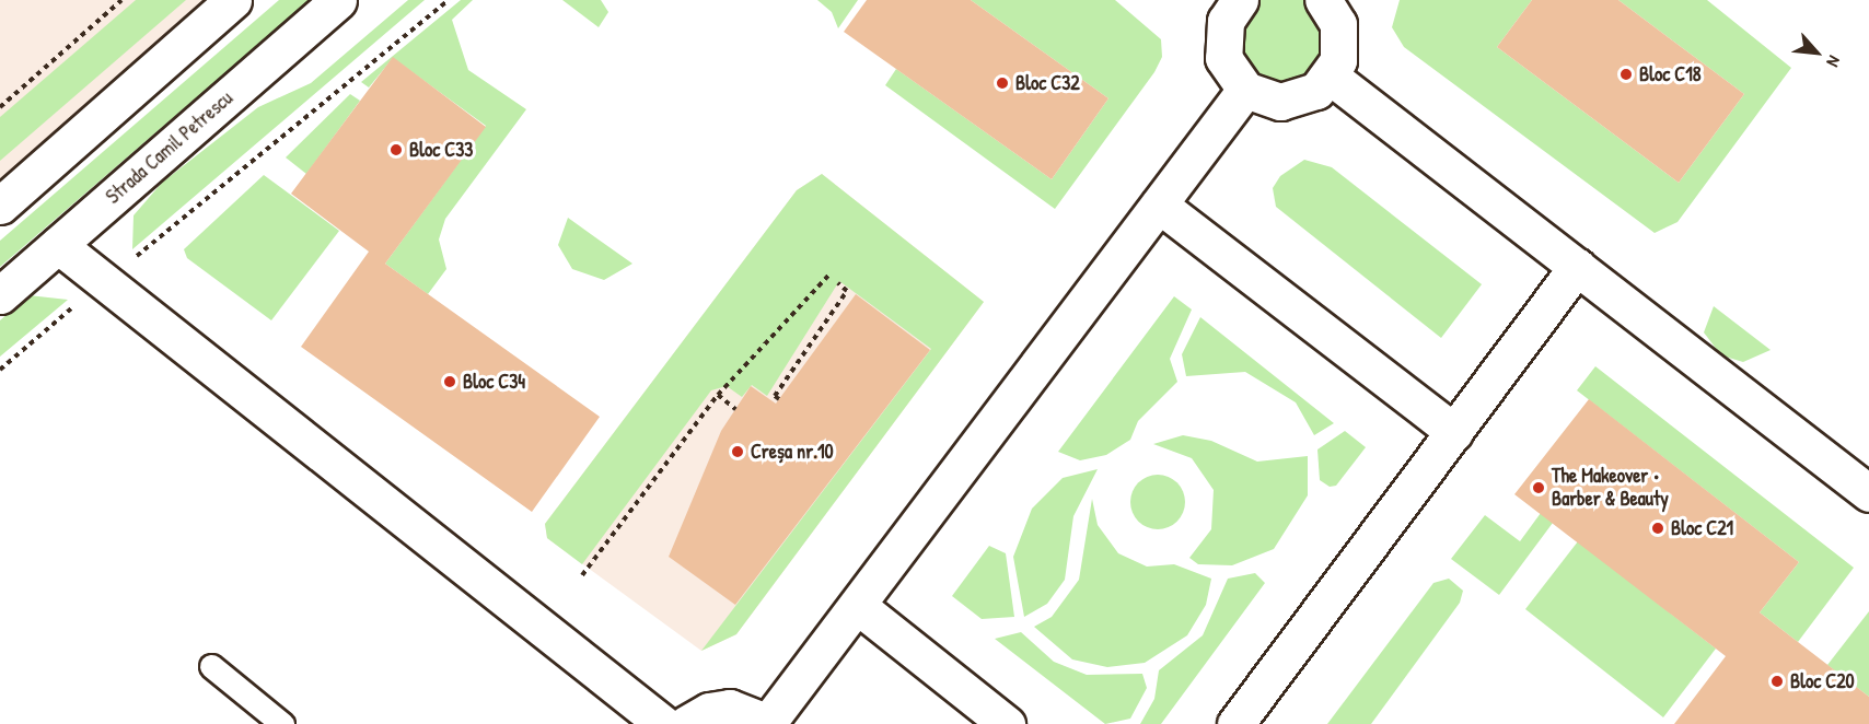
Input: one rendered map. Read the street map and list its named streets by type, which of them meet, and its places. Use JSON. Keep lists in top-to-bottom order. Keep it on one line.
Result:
{"streets":{"street":["Strada Camil Petrescu"]},"places":["Bloc C18","Bloc C32","Bloc C33","Bloc C34","Creșa nr.10","The Makeover • Barber & Beauty","Bloc C21","Bloc C20"],"north":"bottom right"}
